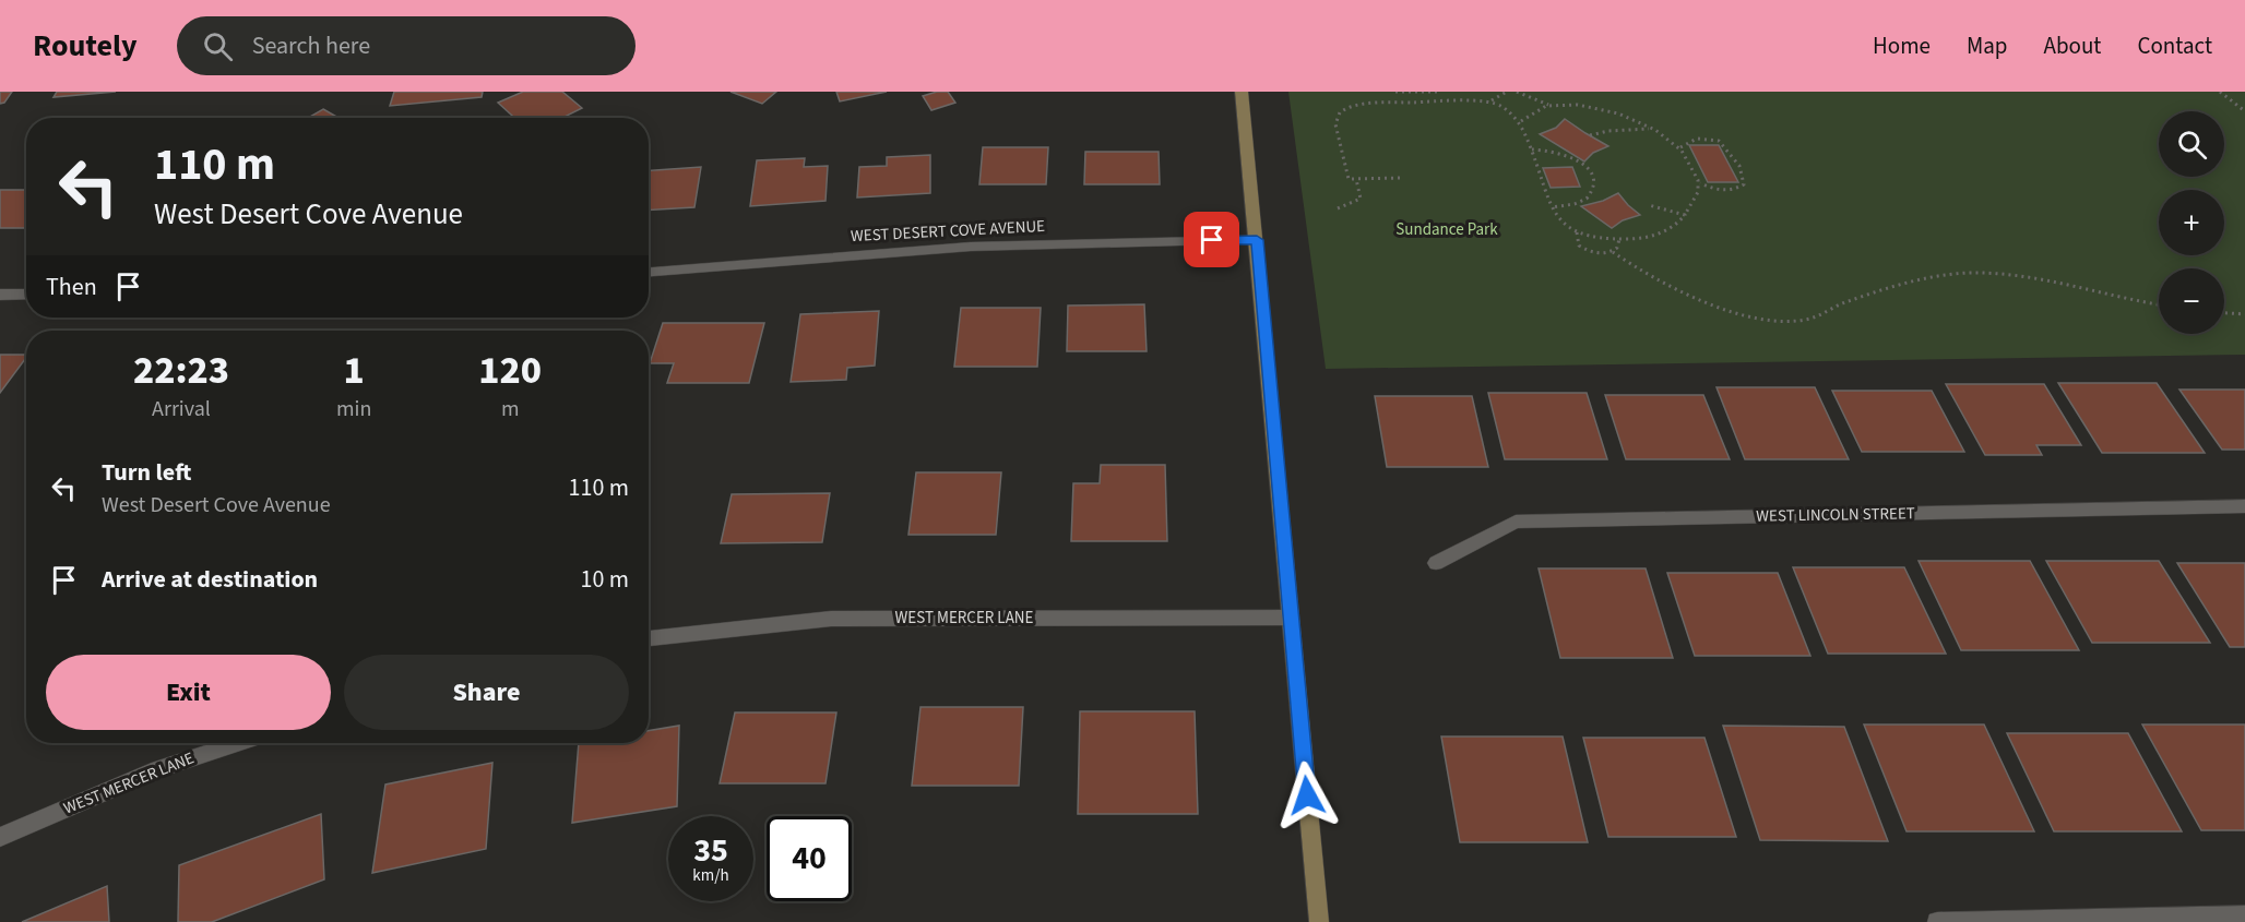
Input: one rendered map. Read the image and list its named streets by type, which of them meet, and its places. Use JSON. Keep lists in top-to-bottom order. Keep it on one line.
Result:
{"streets":{"street":["WEST DESERT COVE AVENUE","WEST LINCOLN STREET","WEST MERCER LANE"]},"parks":["Sundance Park"],"page":{"header":"Routely","search":"Search here","nav":["Home","Map","About","Contact"],"map_buttons":["+","−"],"turn":["110 m","West Desert Cove Avenue"],"then":"Then","eta":["22:23","Arrival","1","min","120","m"],"list":[{"name":"Turn left","note":"West Desert Cove Avenue","value":"110 m"},{"name":"Arrive at destination","value":"10 m"}],"buttons":["Exit","Share"],"speed":"35 km/h","limit":"40"}}
